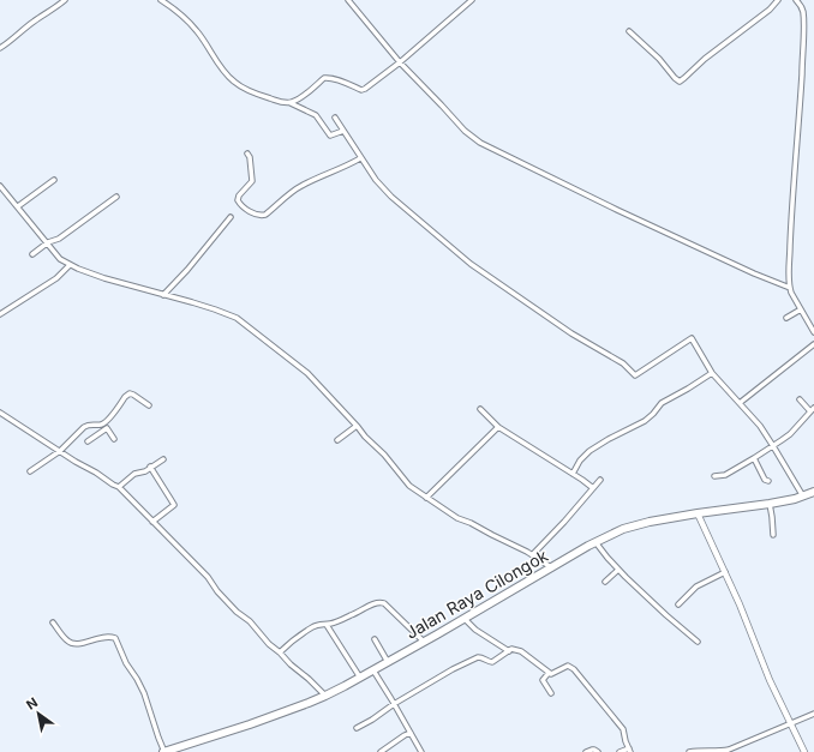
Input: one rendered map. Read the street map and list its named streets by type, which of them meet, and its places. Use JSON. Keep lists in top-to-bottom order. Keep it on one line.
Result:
{"streets":{"highway":["Jalan Raya Cilongok"]},"north":"top left"}
